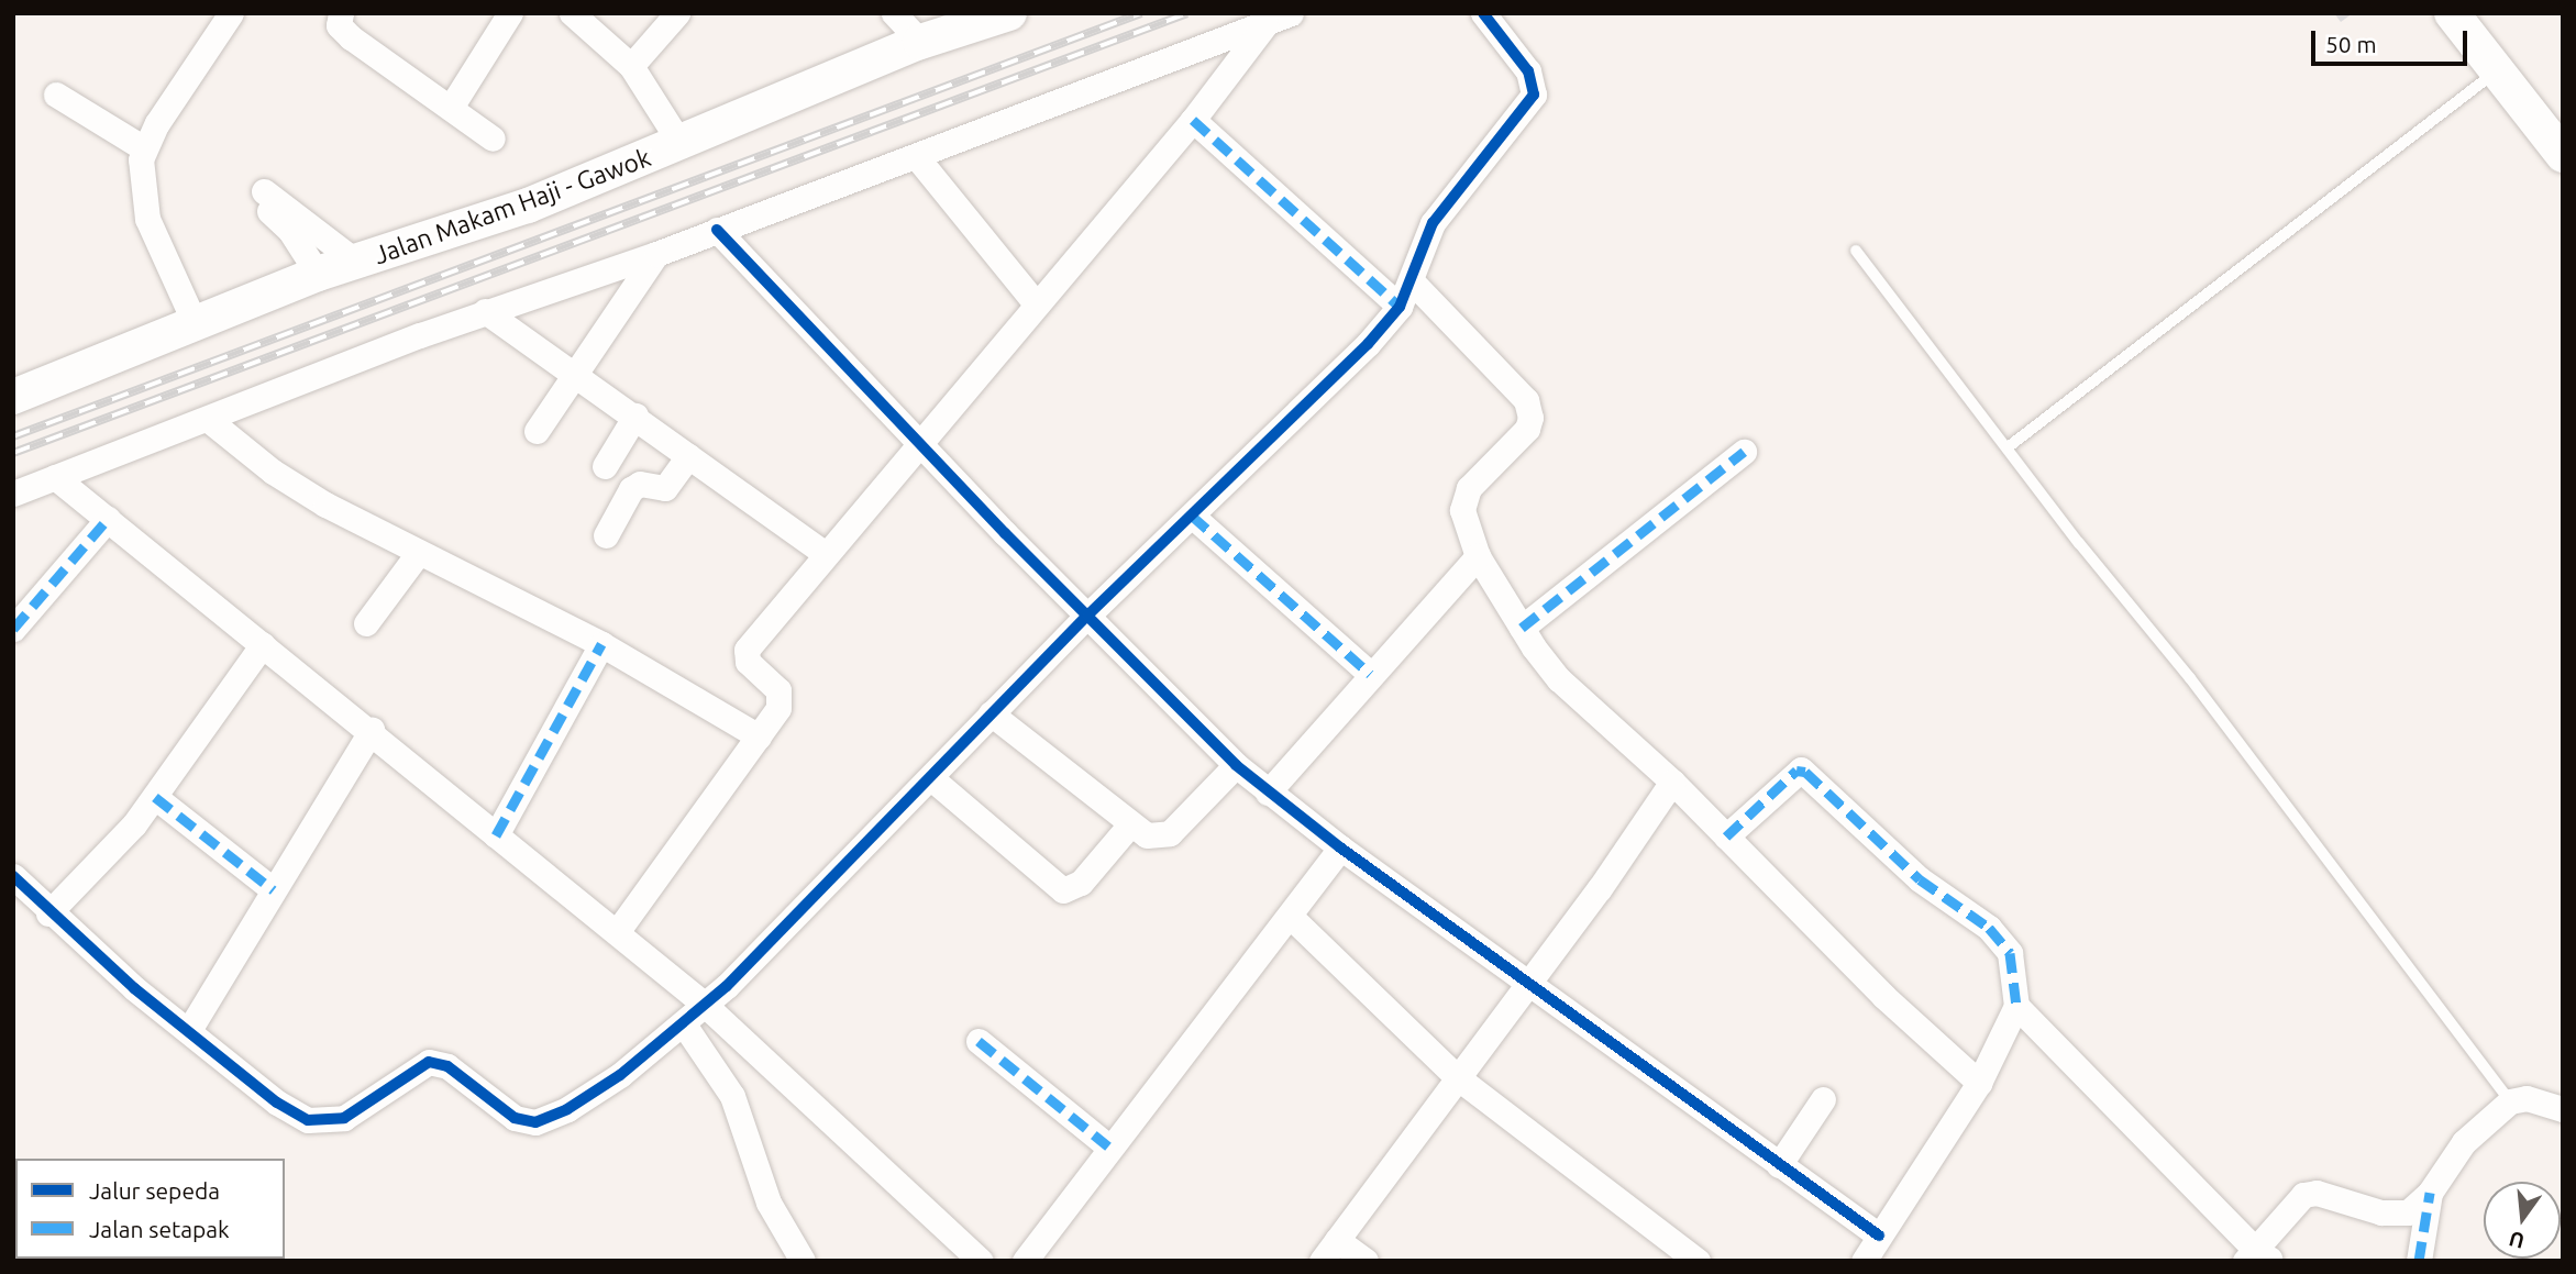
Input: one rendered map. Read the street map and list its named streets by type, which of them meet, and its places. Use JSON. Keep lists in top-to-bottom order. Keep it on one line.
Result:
{"streets":{"street":["Jalan Makam Haji - Gawok"]},"legend":["Jalur sepeda","Jalan setapak"],"scale_bar":"50 m","north":"bottom"}
